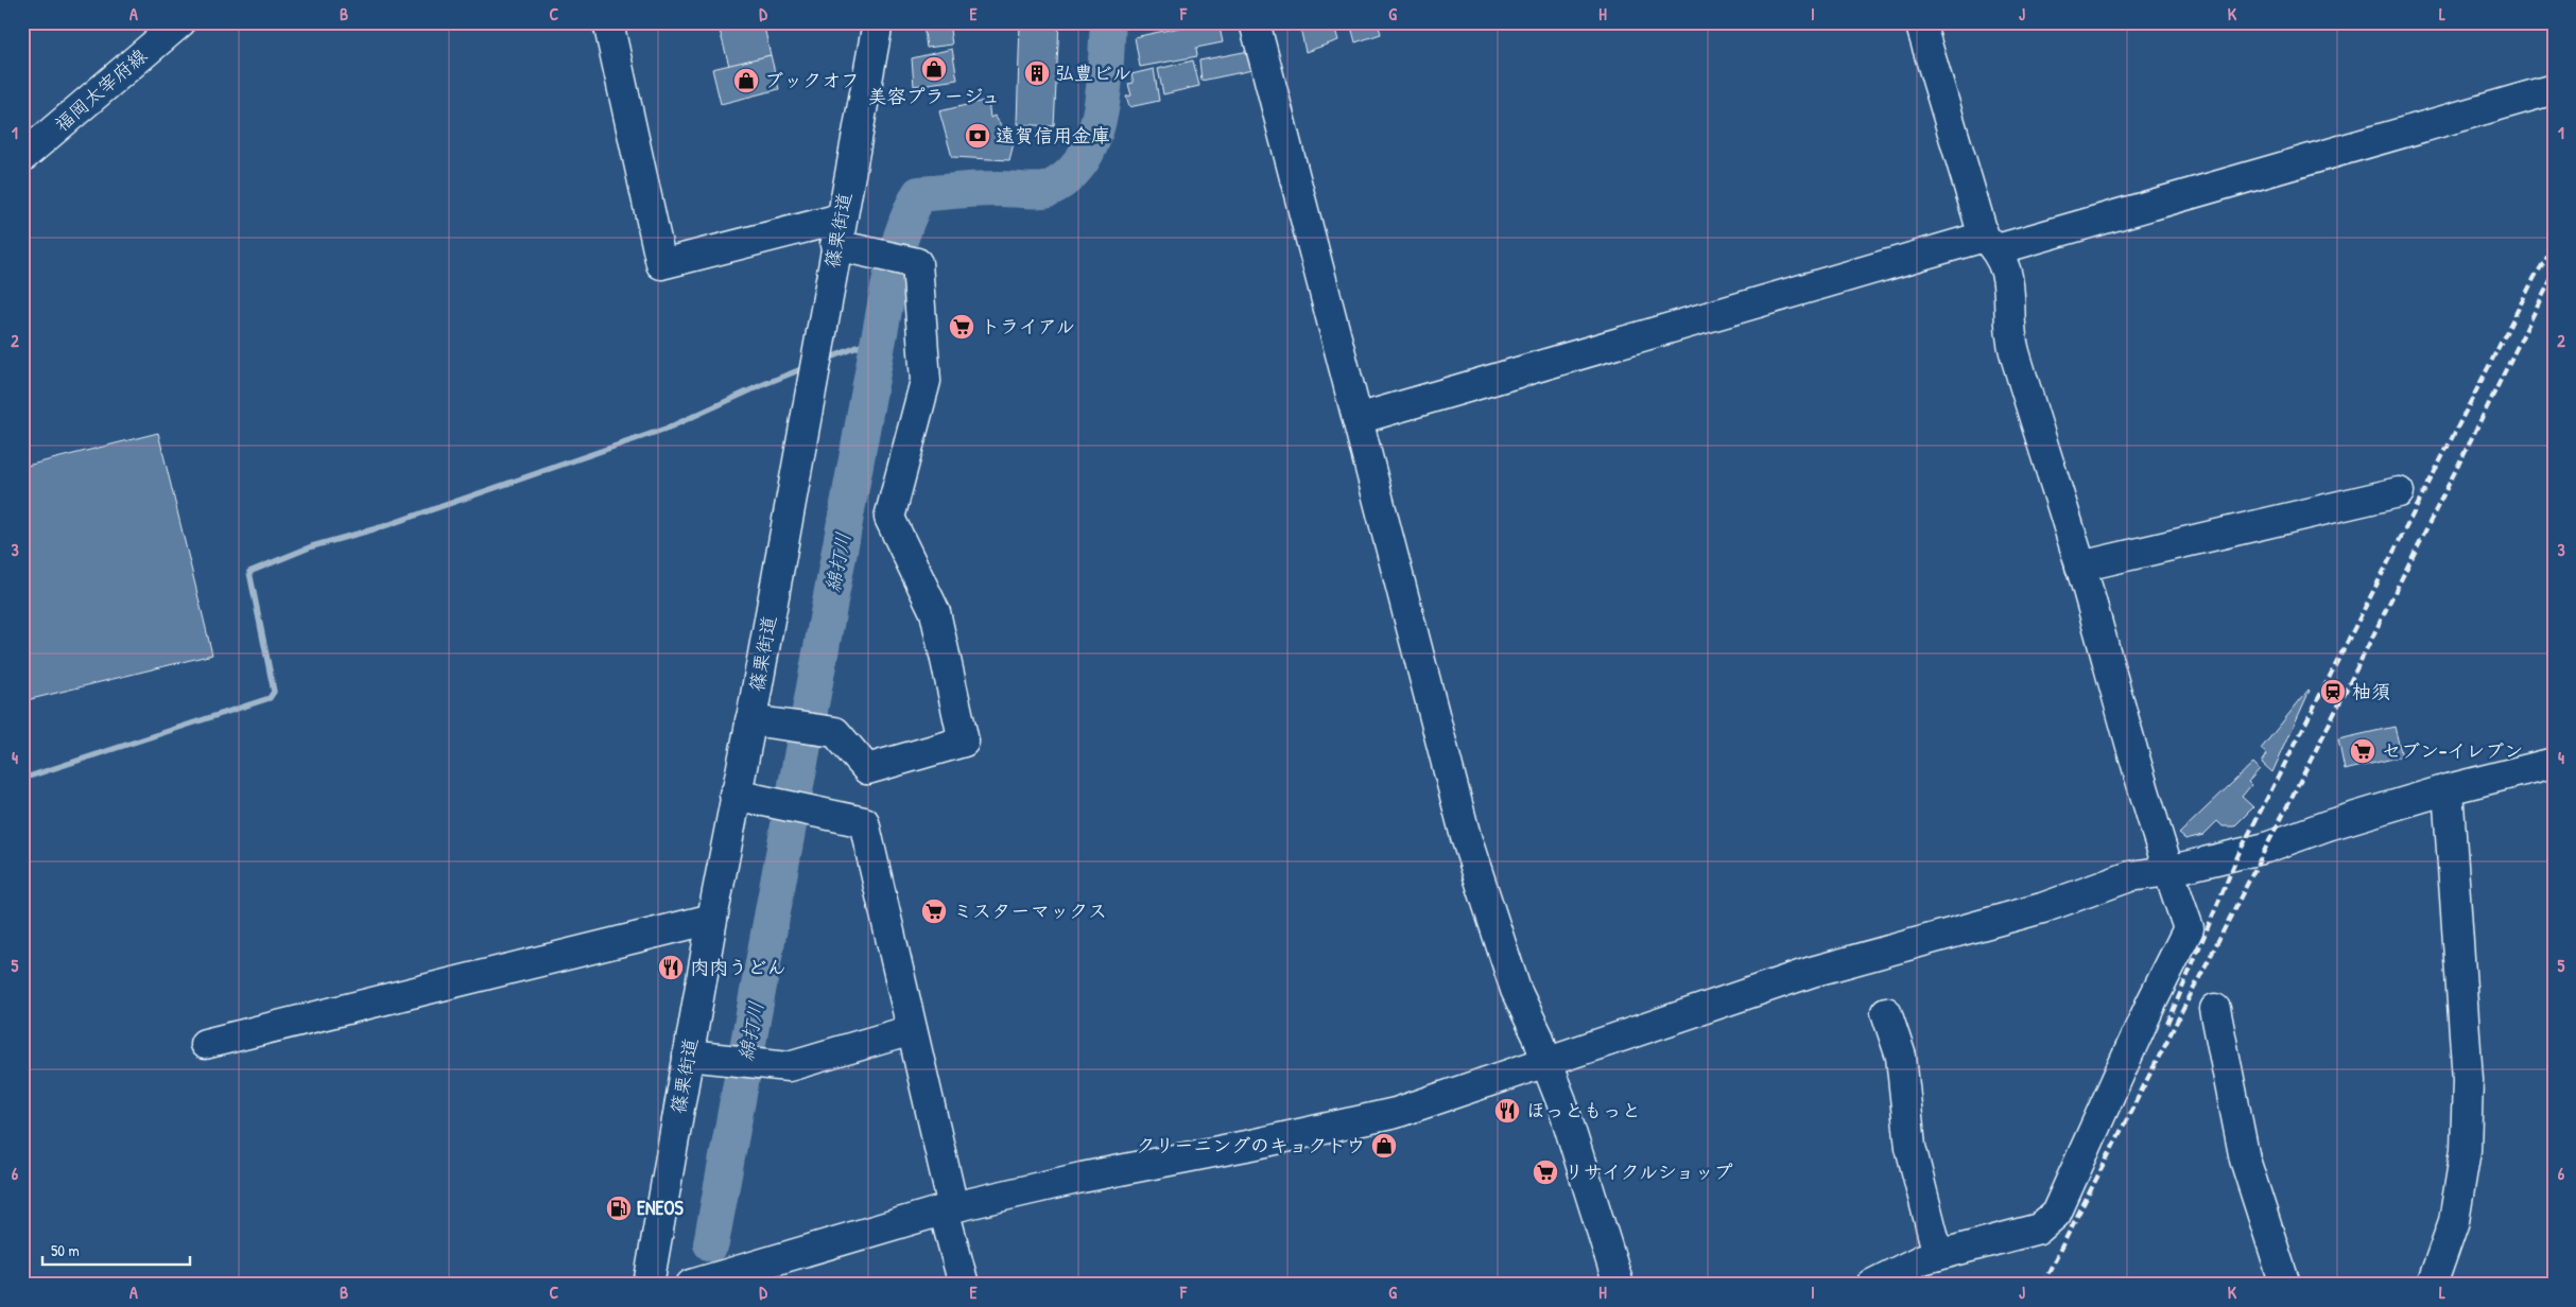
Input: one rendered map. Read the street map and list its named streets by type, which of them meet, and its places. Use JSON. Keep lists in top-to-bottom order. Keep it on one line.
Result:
{"streets":{"street":["福岡太宰府線","篠栗街道"]},"water":["綿打川"],"places":{"shop":["美容プラージュ","ブックオフ","クリーニングのキョクトウ"],"building":["弘豊ビル"],"bank":["遠賀信用金庫"],"supermarket":["トライアル","セブン-イレブン","ミスターマックス","リサイクルショップ"],"station":["柚須"],"restaurant":["肉肉うどん","ほっともっと"],"fuel station":["ENEOS"]},"scale_bar":"50 m","grid":{"columns":["A","B","C","D","E","F","G","H","I","J","K","L"],"rows":["1","2","3","4","5","6"]}}
